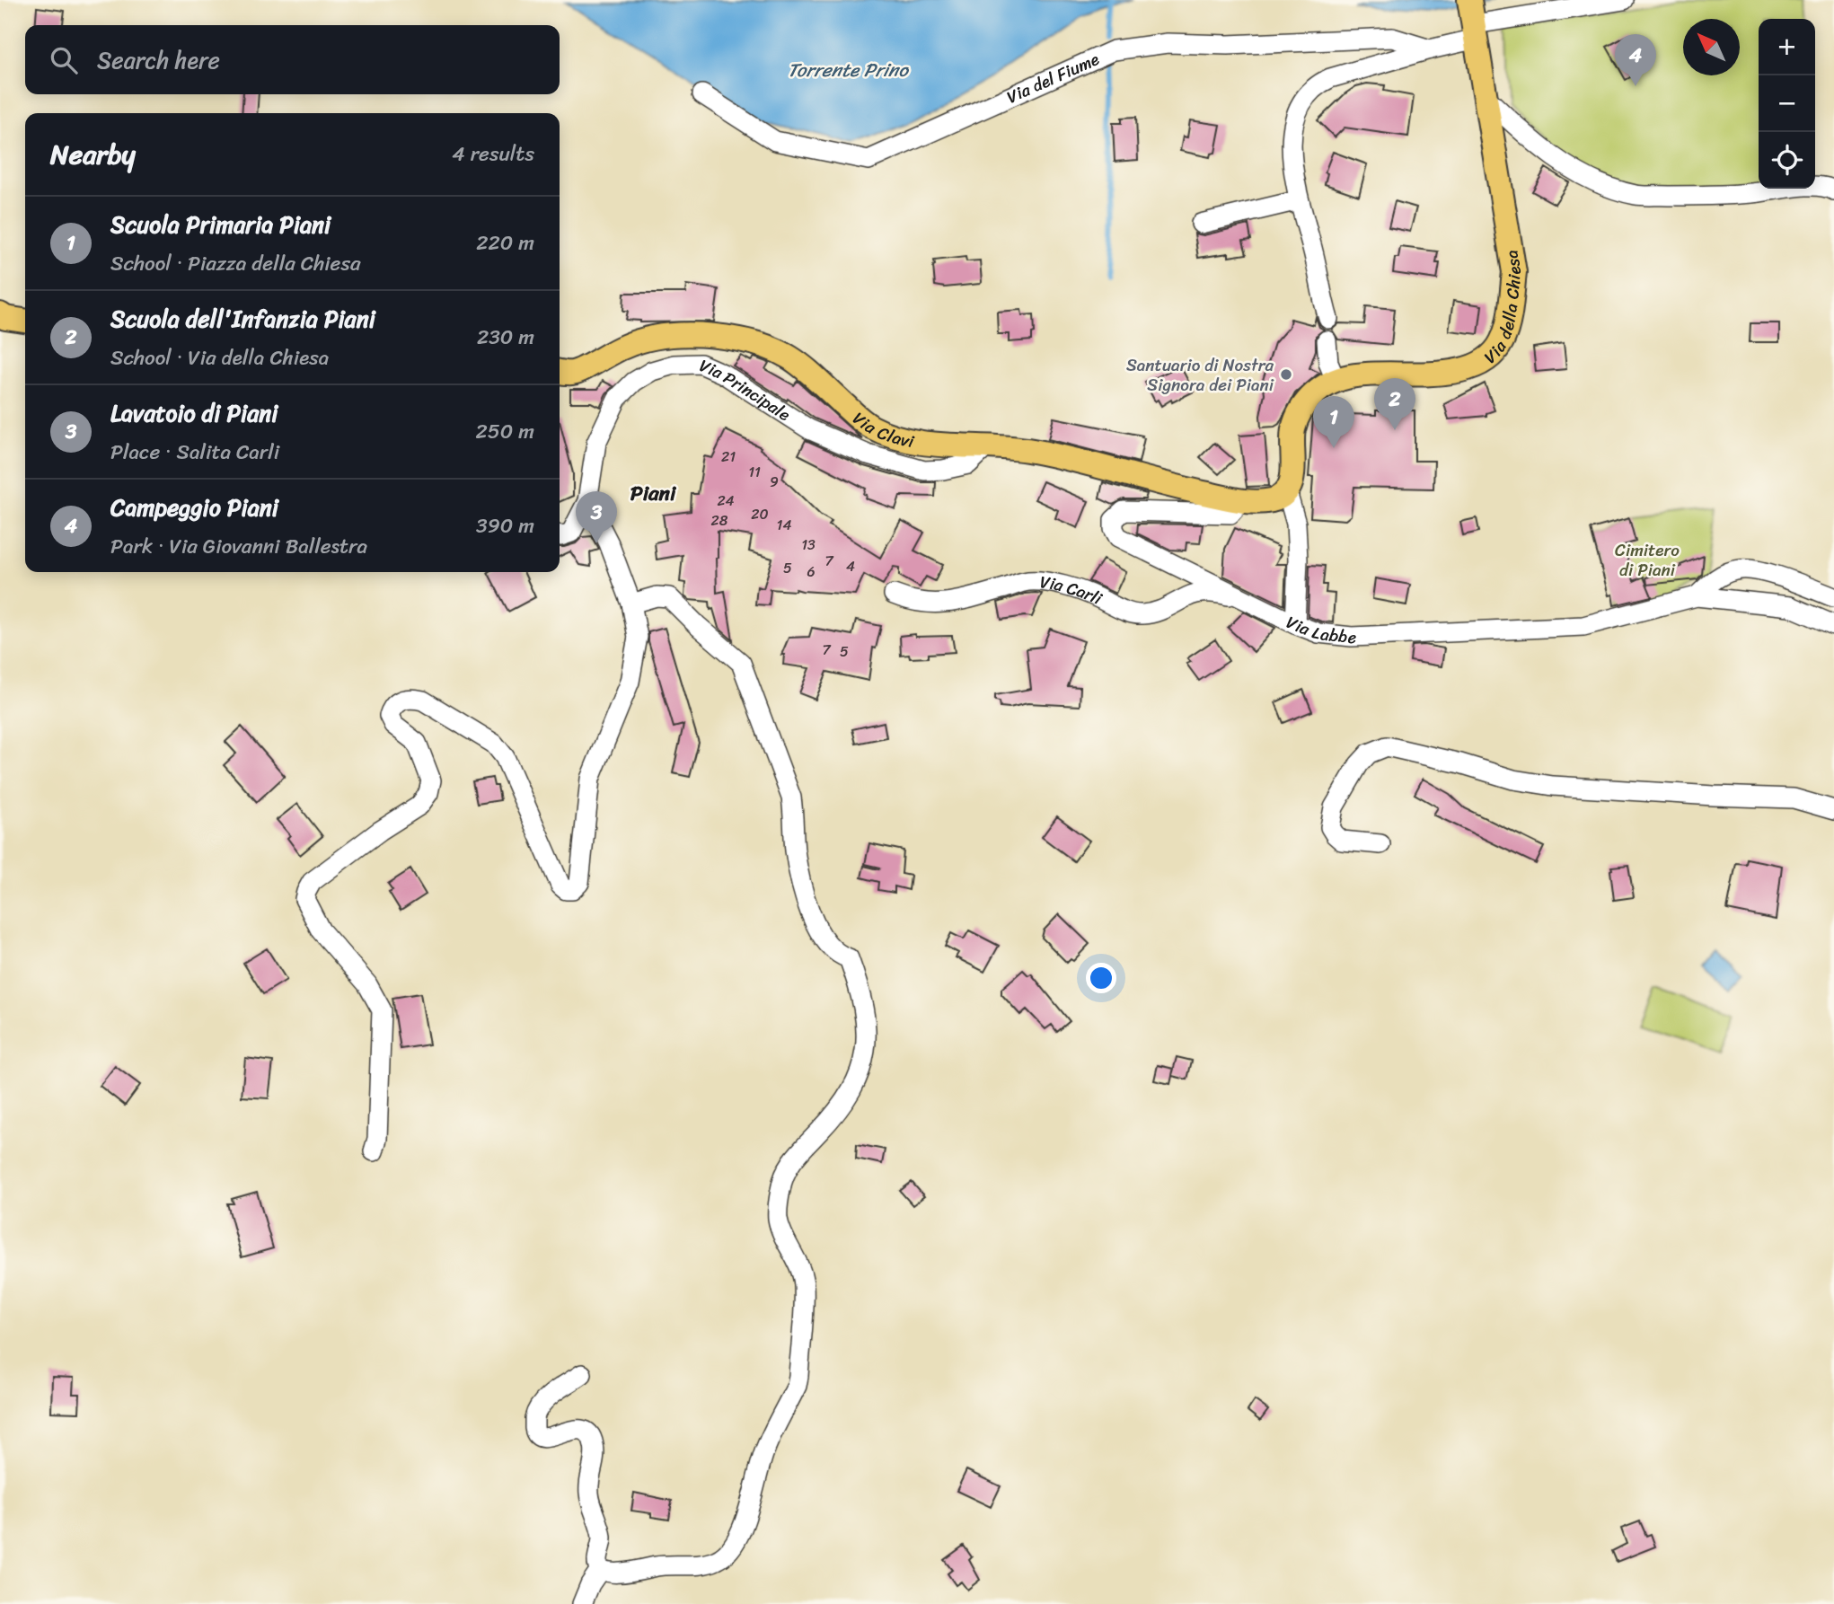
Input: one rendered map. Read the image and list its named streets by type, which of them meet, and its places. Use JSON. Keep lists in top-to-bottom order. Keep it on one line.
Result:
{"streets":{"main road":["Via della Chiesa","Via Clavi"],"street":["Via del Fiume","Via Principale","Via Carli","Via Labbe"]},"crossings":[["Via Principale","Via Clavi"],["Via Clavi","Via Labbe"],["Via Carli","Via Labbe"]],"districts":["Piani"],"water":["Torrente Prino"],"parks":["Cimitero di Piani"],"places":["Santuario di Nostra Signora dei Piani"],"house_numbers":["21","11","9","24","20","28","14","13","7","4","5","6","7","5"],"north":"top left","page":{"map_buttons":["+","−"],"search":"Search here","pins":["4","2","1","3"],"heading":["Nearby","4 results"],"list":[{"mark":"1","name":"Scuola Primaria Piani","note":"School · Piazza della Chiesa","value":"220 m"},{"mark":"2","name":"Scuola dell'Infanzia Piani","note":"School · Via della Chiesa","value":"230 m"},{"mark":"3","name":"Lavatoio di Piani","note":"Place · Salita Carli","value":"250 m"},{"mark":"4","name":"Campeggio Piani","note":"Park · Via Giovanni Ballestra","value":"390 m"}]}}
